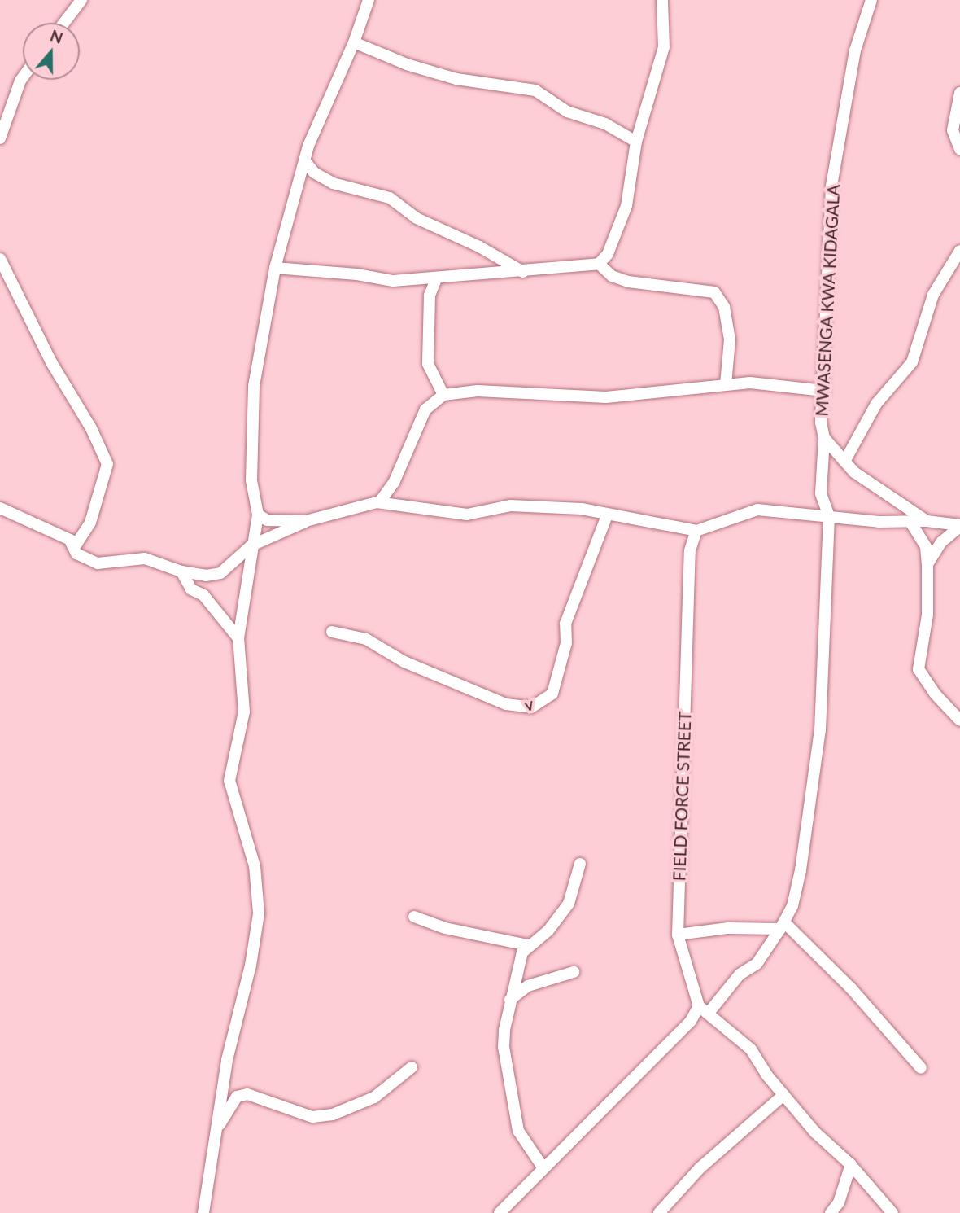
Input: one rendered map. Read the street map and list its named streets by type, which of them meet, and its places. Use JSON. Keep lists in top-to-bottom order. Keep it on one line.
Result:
{"streets":{"street":["MWASENGA KWA KIDAGALA","v","FIELD FORCE STREET"]},"north":"top"}
